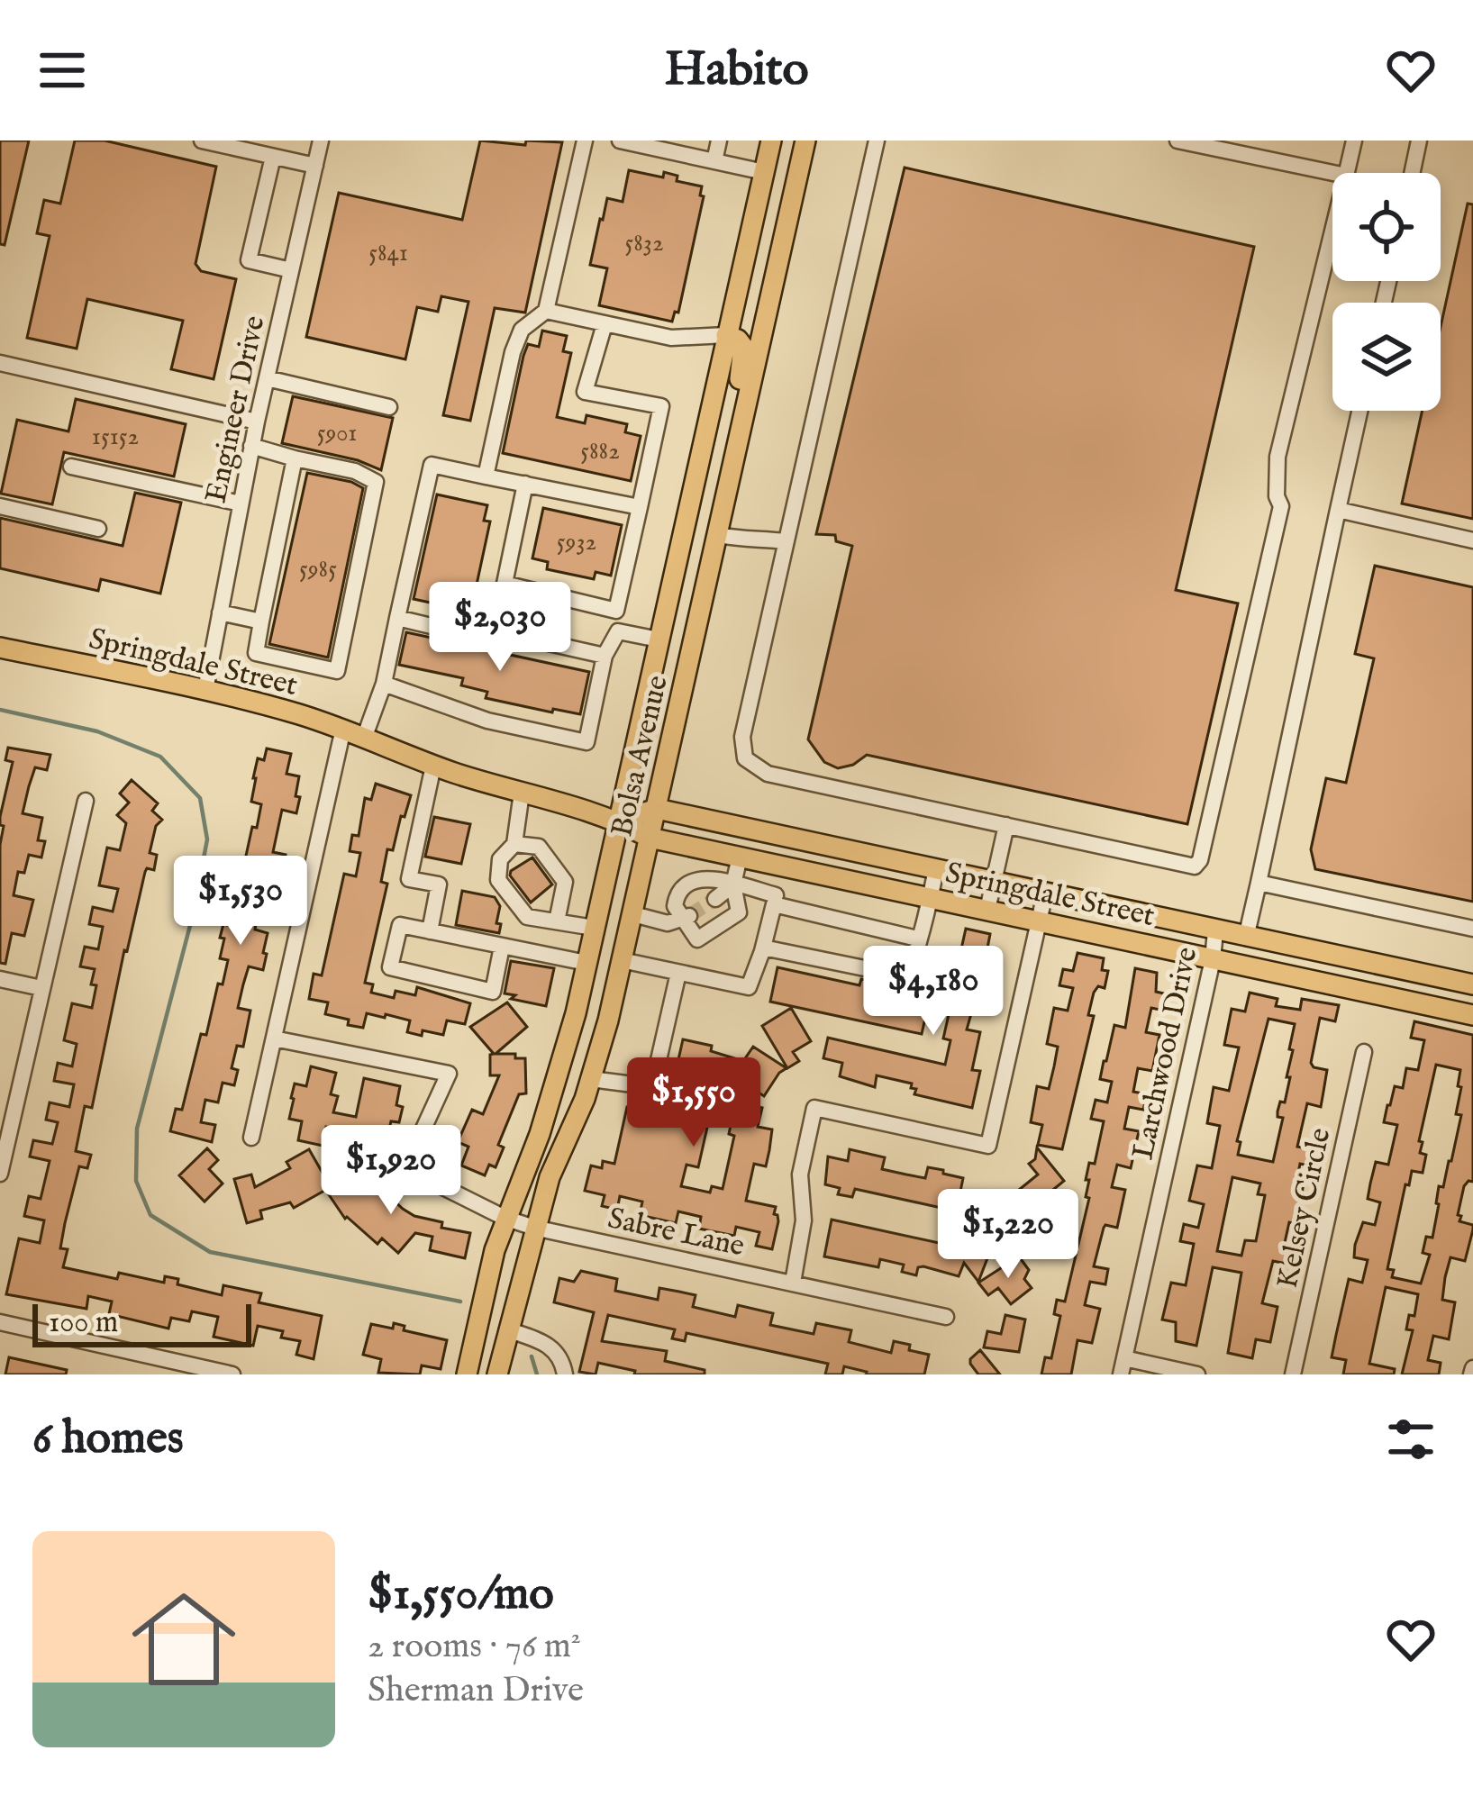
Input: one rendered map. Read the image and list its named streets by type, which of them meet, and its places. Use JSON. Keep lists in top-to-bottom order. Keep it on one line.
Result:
{"streets":{"main road":["Springdale Street","Bolsa Avenue"],"street":["Engineer Drive","Larchwood Drive","Kelsey Circle","Sabre Lane"]},"crossings":[["Engineer Drive","Springdale Street"],["Springdale Street","Bolsa Avenue"],["Springdale Street","Larchwood Drive"],["Bolsa Avenue","Sabre Lane"]],"house_numbers":["5832","5841","5901","15152","5882","5932","5985"],"scale_bar":"100 m","page":{"header":"Habito","price":["$2,030","$1,530","$4,180","$1,550","$1,920","$1,220"],"scale":"100 m","heading":"6 homes","list":[{"name":"$1,550/mo","note":"2 rooms · 76 m² · Sherman Drive"}]}}
